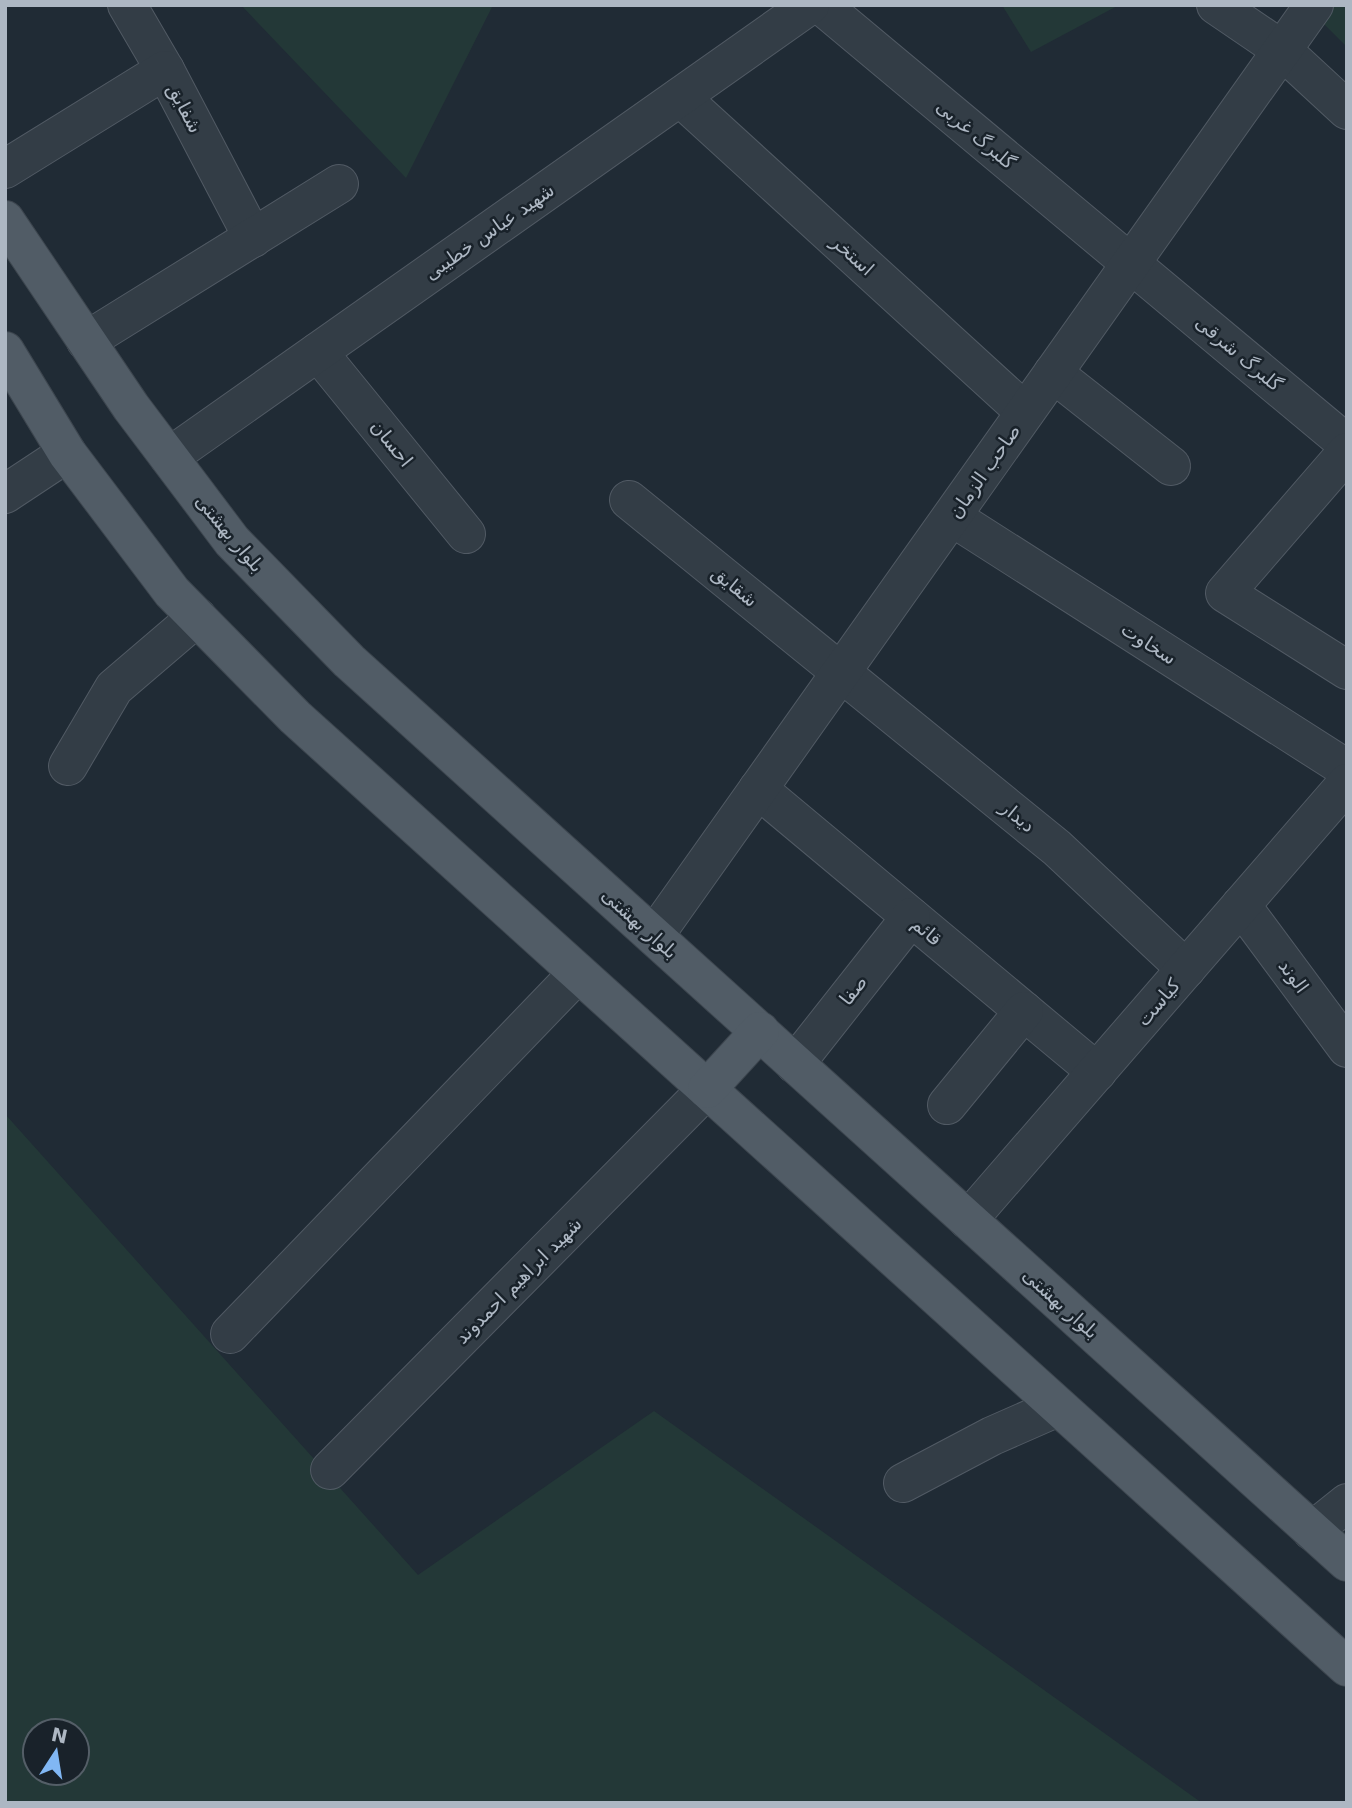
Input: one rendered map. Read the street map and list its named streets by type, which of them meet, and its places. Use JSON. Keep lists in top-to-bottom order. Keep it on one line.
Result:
{"streets":{"main road":["بلوار بهشتی"],"street":["شفایق","گلبرگ غربی","شهید عباس خطیبی","استخر","گلبرگ شرقی","احسان","صاحب الزمان","شقایق","سخاوت","دیدار","قائم","الوند","صفا","کیاست","شهید ابراهیم احمدوند"]},"crossings":[["گلبرگ غربی","گلبرگ شرقی"],["گلبرگ غربی","صاحب الزمان"],["شهید عباس خطیبی","استخر"],["شهید عباس خطیبی","احسان"],["شهید عباس خطیبی","بلوار بهشتی"],["استخر","صاحب الزمان"],["گلبرگ شرقی","صاحب الزمان"],["صاحب الزمان","بلوار بهشتی"],["صاحب الزمان","شقایق"],["صاحب الزمان","سخاوت"],["صاحب الزمان","دیدار"],["صاحب الزمان","قائم"],["بلوار بهشتی","صفا"],["بلوار بهشتی","کیاست"],["شقایق","دیدار"],["دیدار","کیاست"],["قائم","صفا"],["قائم","کیاست"],["الوند","کیاست"]],"north":"top"}
